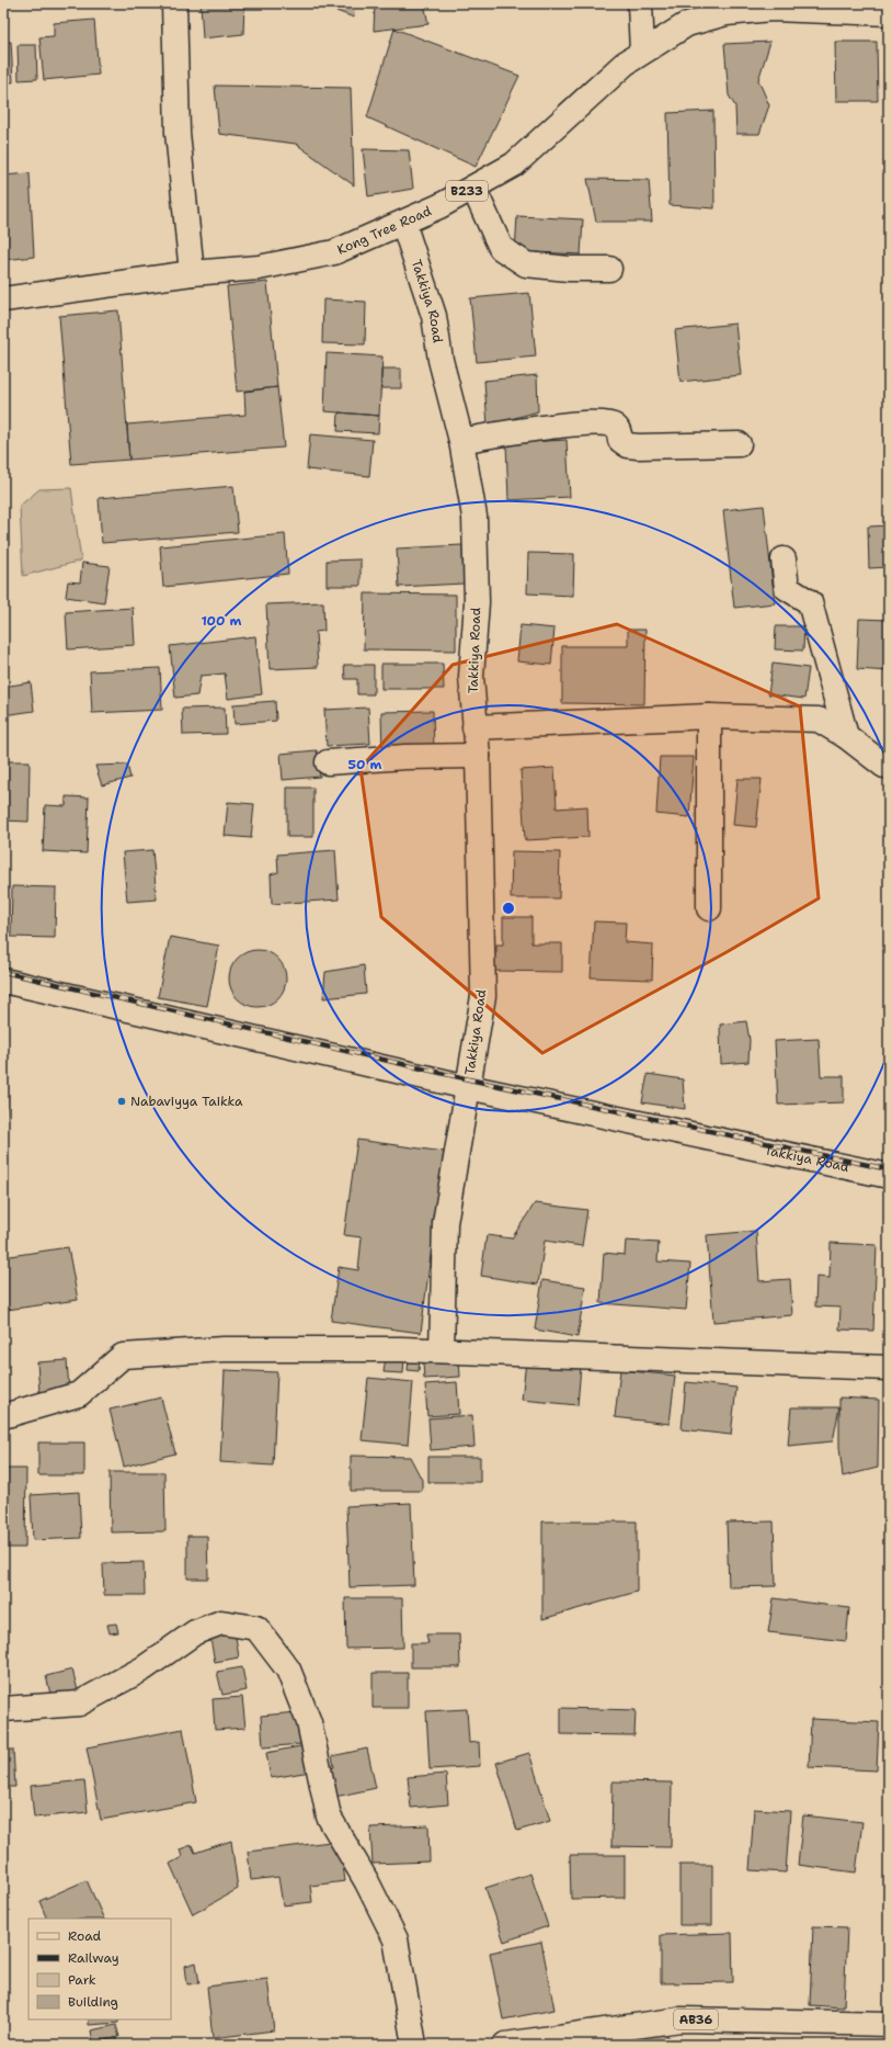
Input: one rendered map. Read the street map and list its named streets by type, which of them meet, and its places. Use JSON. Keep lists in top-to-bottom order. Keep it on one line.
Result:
{"streets":{"street":["B233","Kong Tree Road","Takkiya Road","AB36"]},"crossings":[["Kong Tree Road","Takkiya Road"]],"places":["Nabaviyya Taikka"],"legend":["Road","Railway","Park","Building"],"rings":["100 m","50 m"]}
